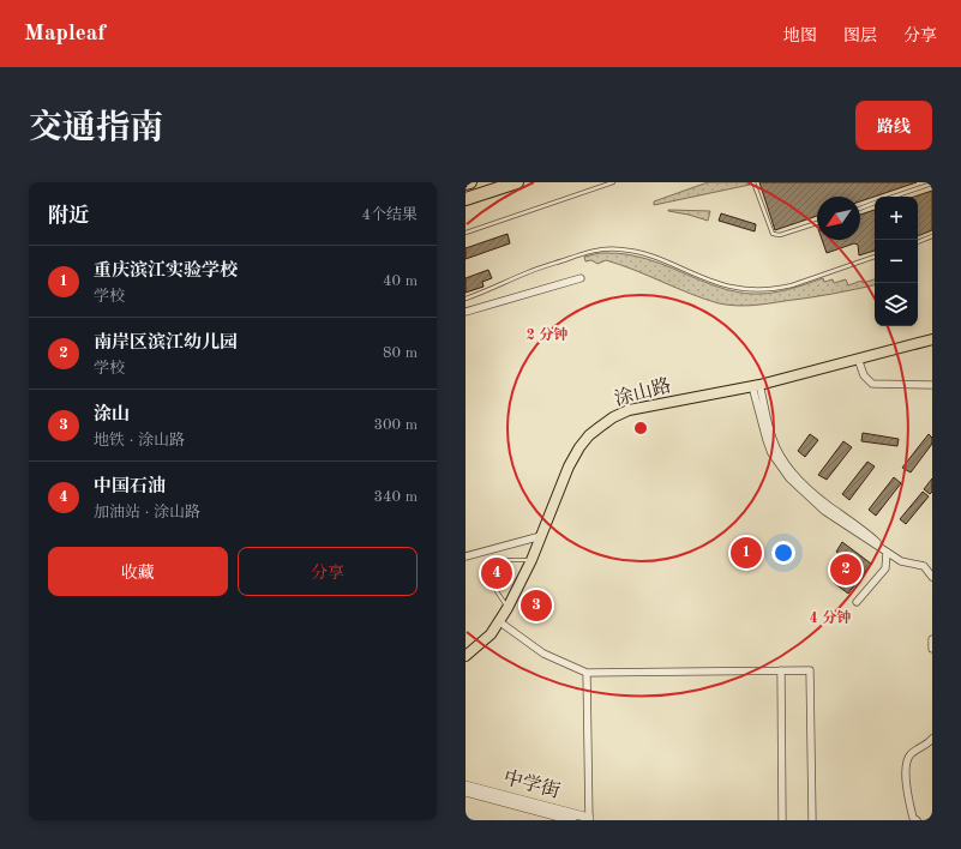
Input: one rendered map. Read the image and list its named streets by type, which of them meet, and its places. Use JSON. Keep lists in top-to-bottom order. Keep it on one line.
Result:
{"streets":{"main road":["涂山路"],"street":["中学街"]},"north":"bottom left","page":{"header":"Mapleaf","nav":["地图","图层","分享"],"title":"交通指南","buttons":["路线",["收藏","分享"]],"heading":["附近","4个结果"],"map_buttons":["+","−"],"list":[{"mark":"1","name":"重庆滨江实验学校","note":"学校","value":"40 m"},{"mark":"2","name":"南岸区滨江幼儿园","note":"学校","value":"80 m"},{"mark":"3","name":"涂山","note":"地铁 · 涂山路","value":"300 m"},{"mark":"4","name":"中国石油","note":"加油站 · 涂山路","value":"340 m"}],"pins":["1","2","4","3"]},"rings":["2 分钟","4 分钟"]}
